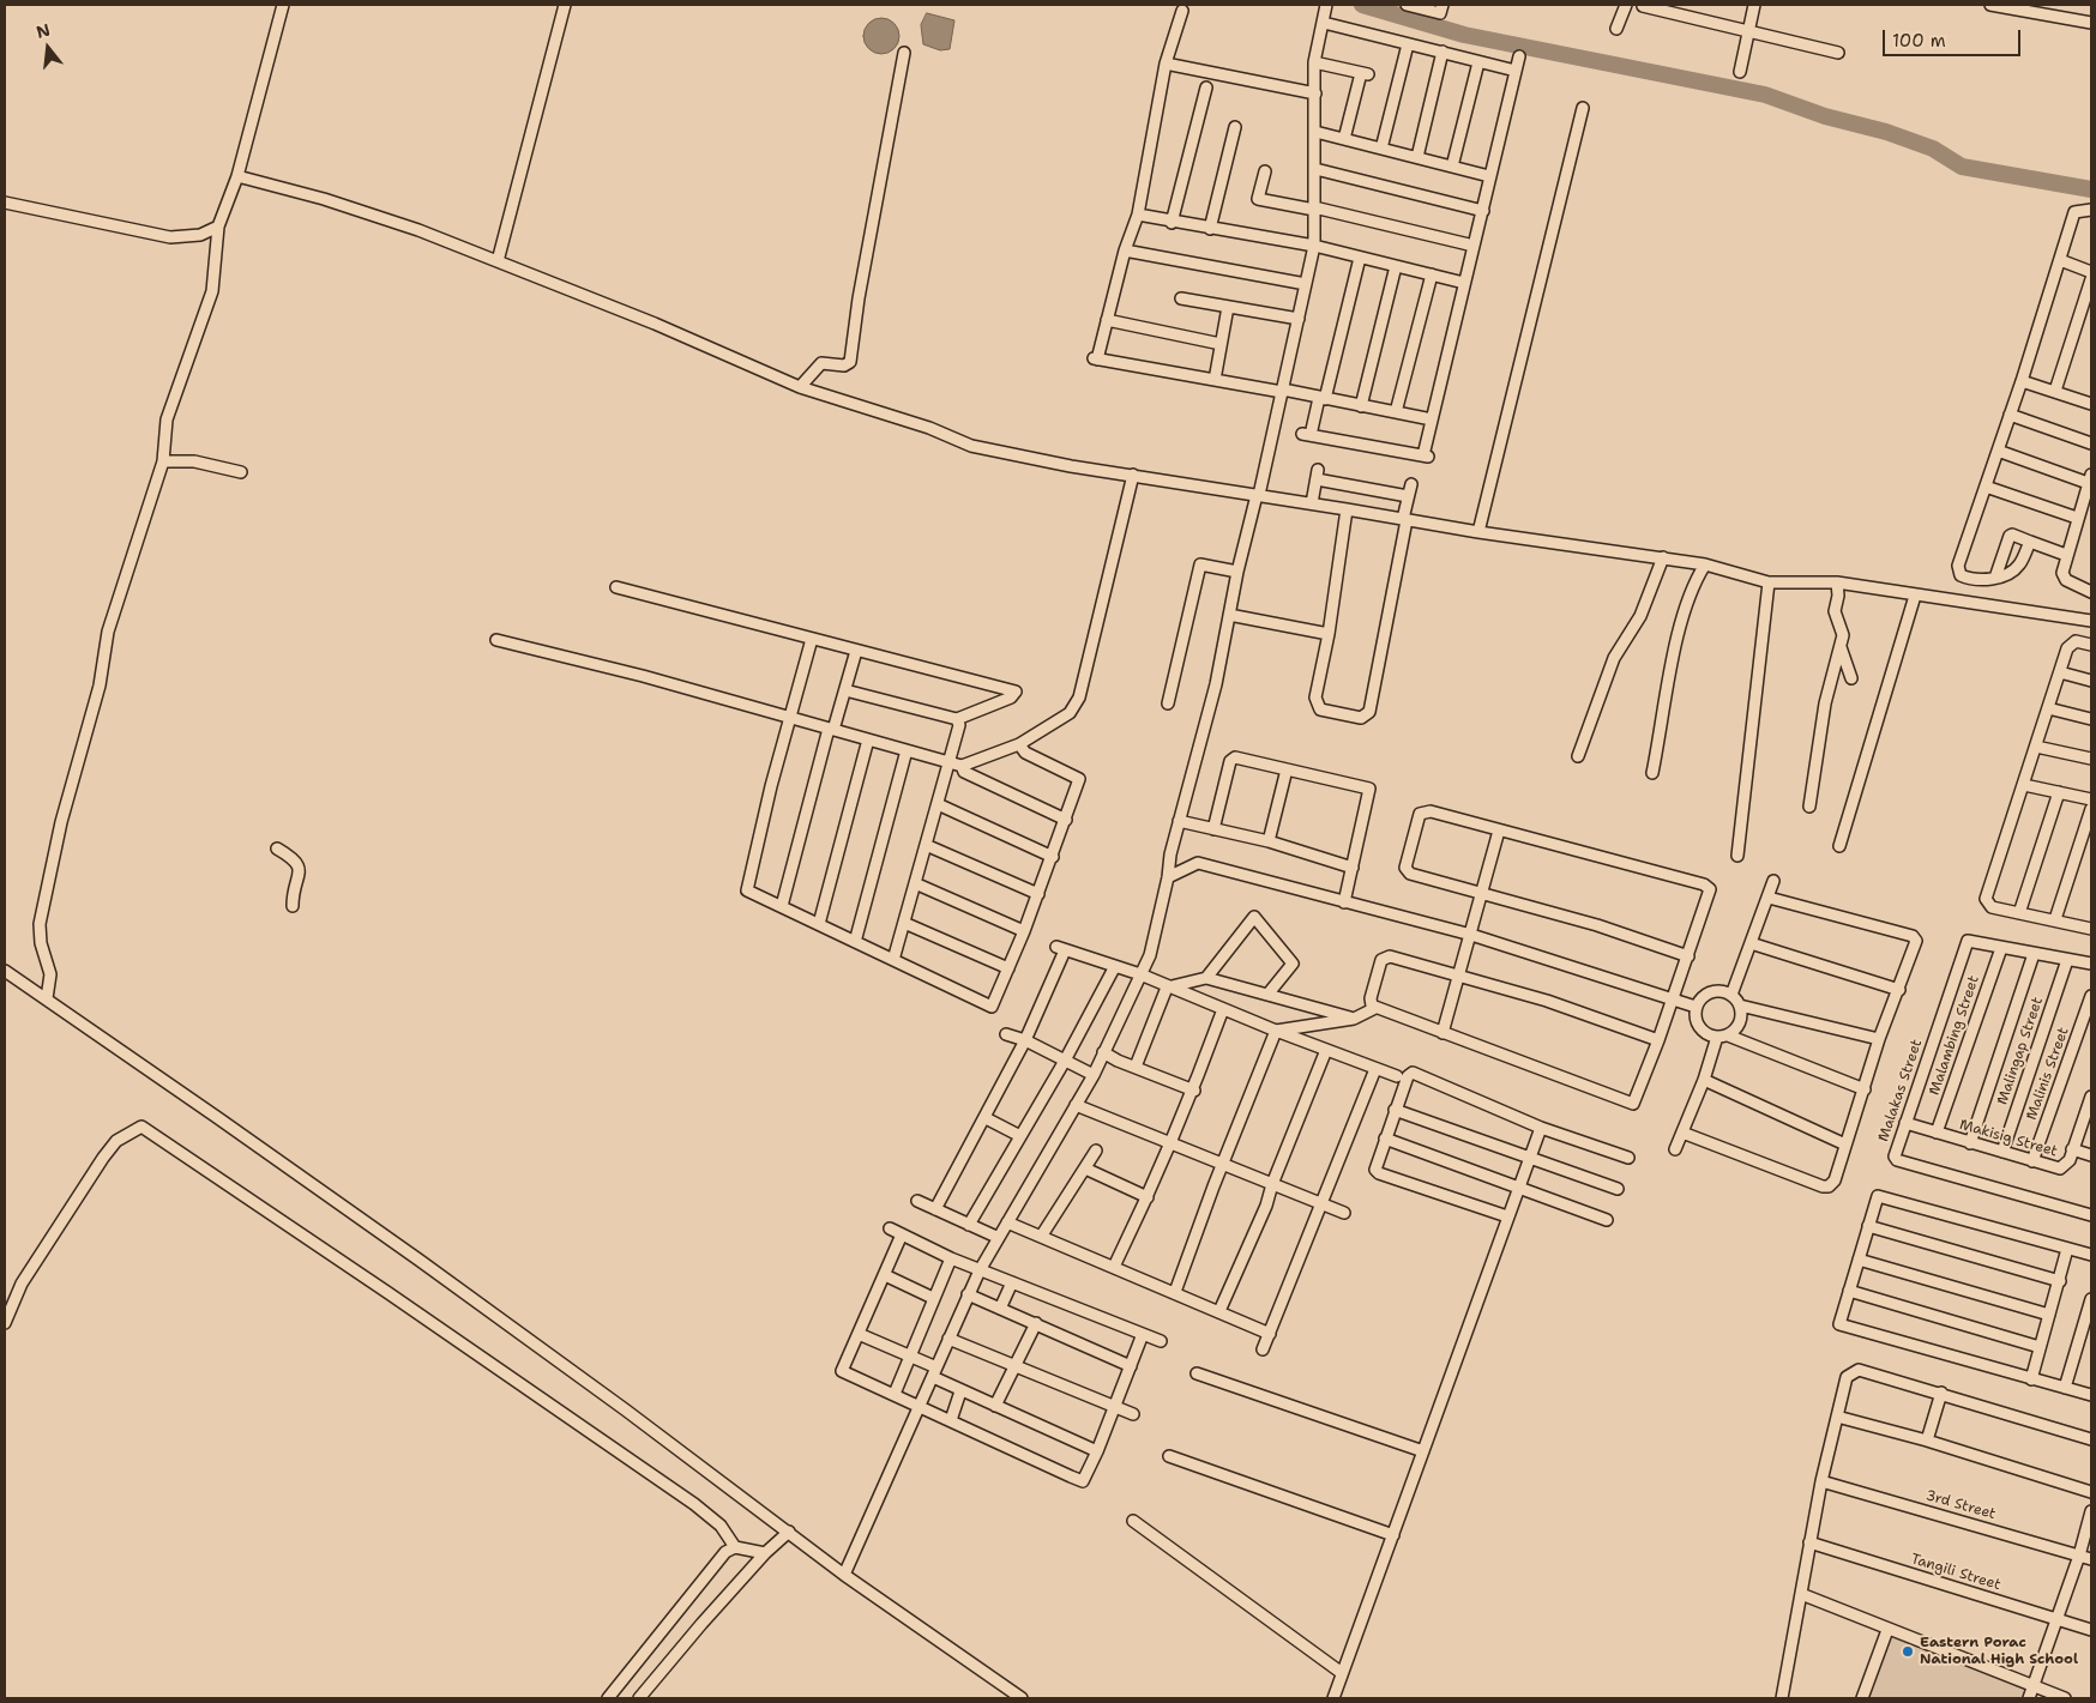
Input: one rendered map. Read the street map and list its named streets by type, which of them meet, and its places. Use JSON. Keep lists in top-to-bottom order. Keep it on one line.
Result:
{"streets":{"street":["Malambing Street","Malingap Street","Malinis Street","Malakas Street","Makisig Street","3rd Street","Tangili Street"]},"crossings":[["Malambing Street","Malakas Street"],["Malambing Street","Makisig Street"],["Malingap Street","Makisig Street"],["Malinis Street","Makisig Street"],["Malakas Street","Makisig Street"]],"places":["Eastern Porac National High School"],"scale_bar":"100 m","north":"top"}
